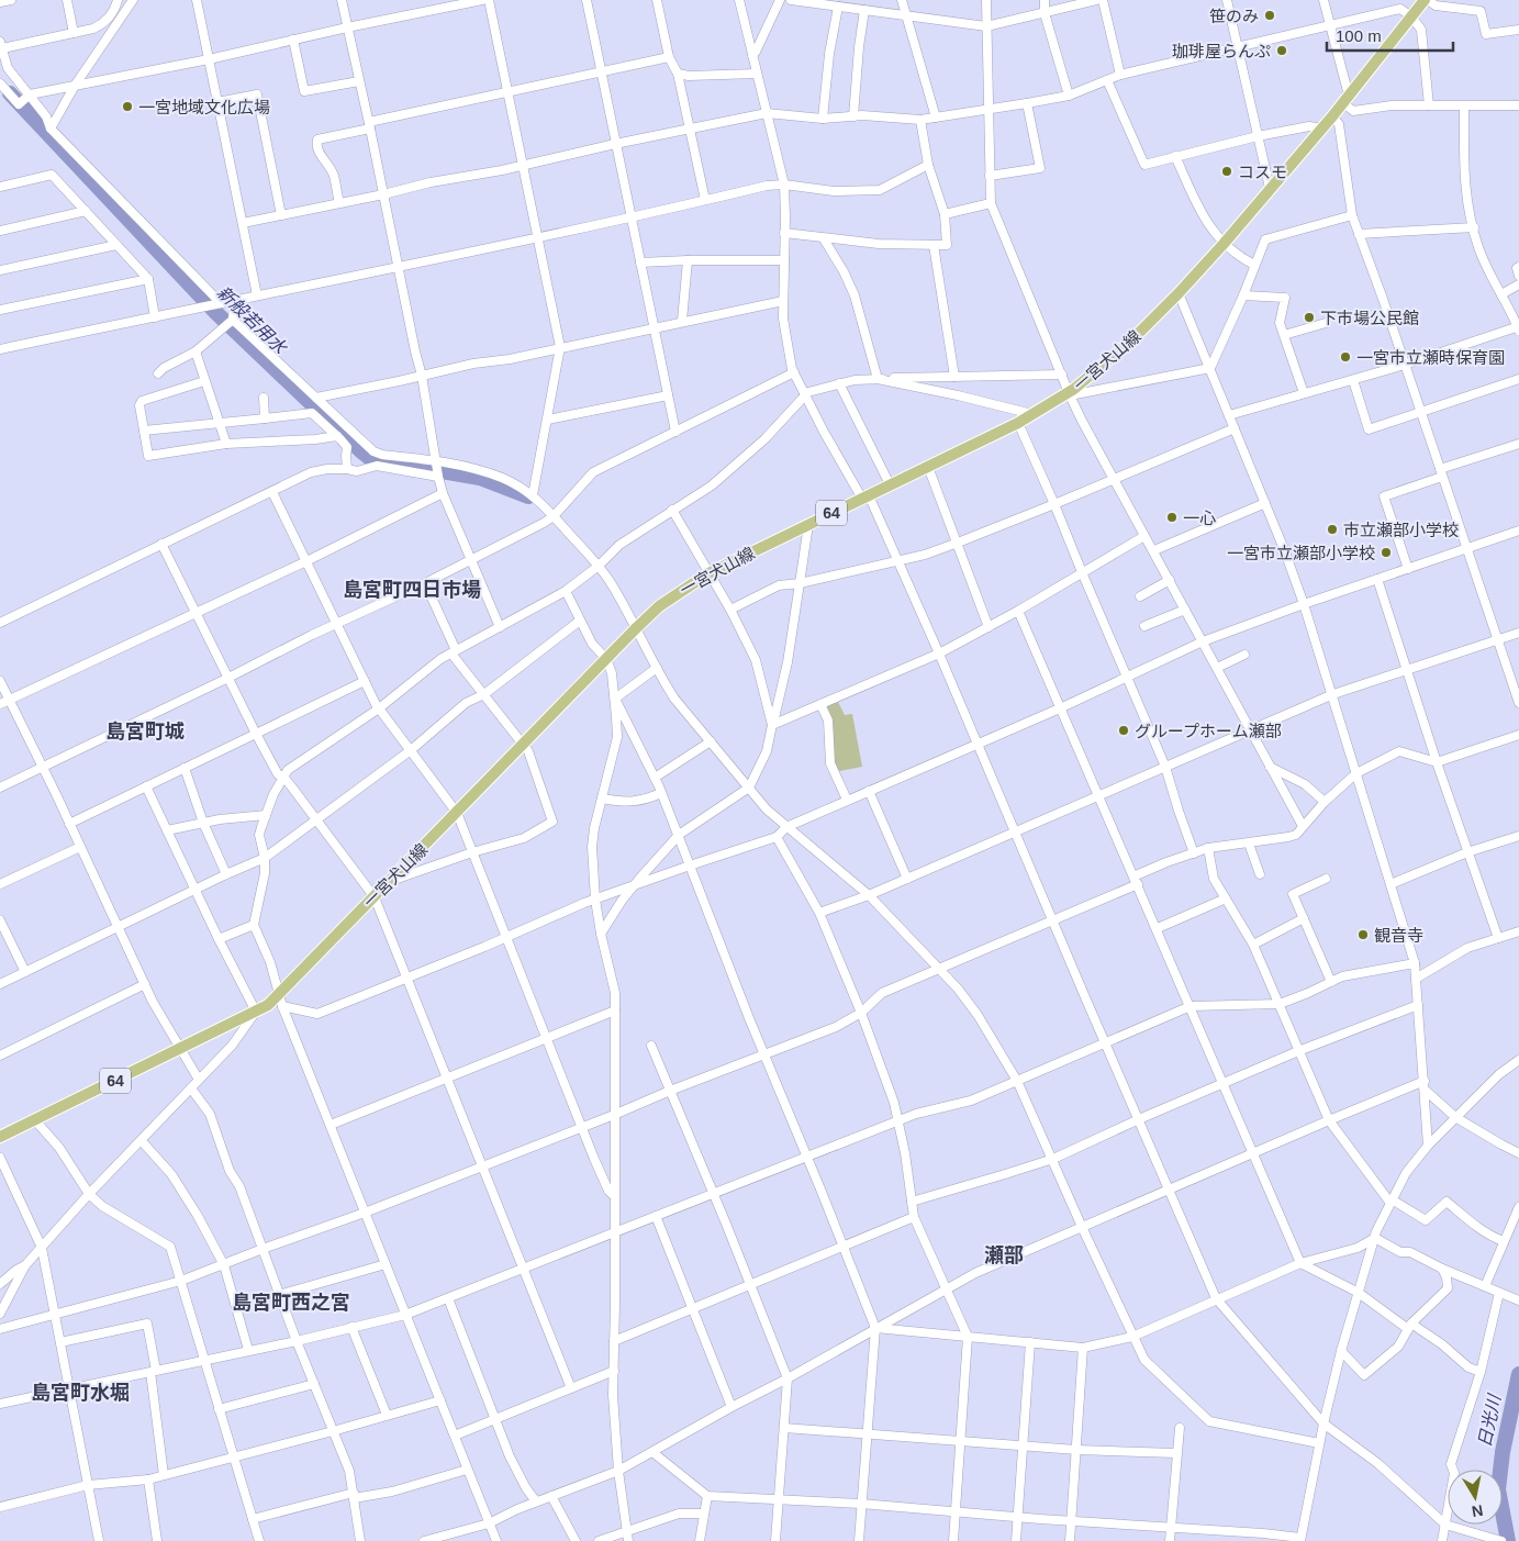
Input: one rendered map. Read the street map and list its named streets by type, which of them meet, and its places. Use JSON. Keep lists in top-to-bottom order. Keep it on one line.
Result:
{"streets":{"main road":["一宮犬山線","64"]},"districts":["島宮町四日市場","島宮町城","瀬部","島宮町西之宮","島宮町水堀"],"water":["新般若用水","日光川"],"places":["笹のみ","珈琲屋らんぷ","一宮地域文化広場","コスモ","下市場公民館","一宮市立瀬時保育園","一心","市立瀬部小学校","一宮市立瀬部小学校","グループホーム瀬部","観音寺"],"scale_bar":"100 m","north":"bottom"}
